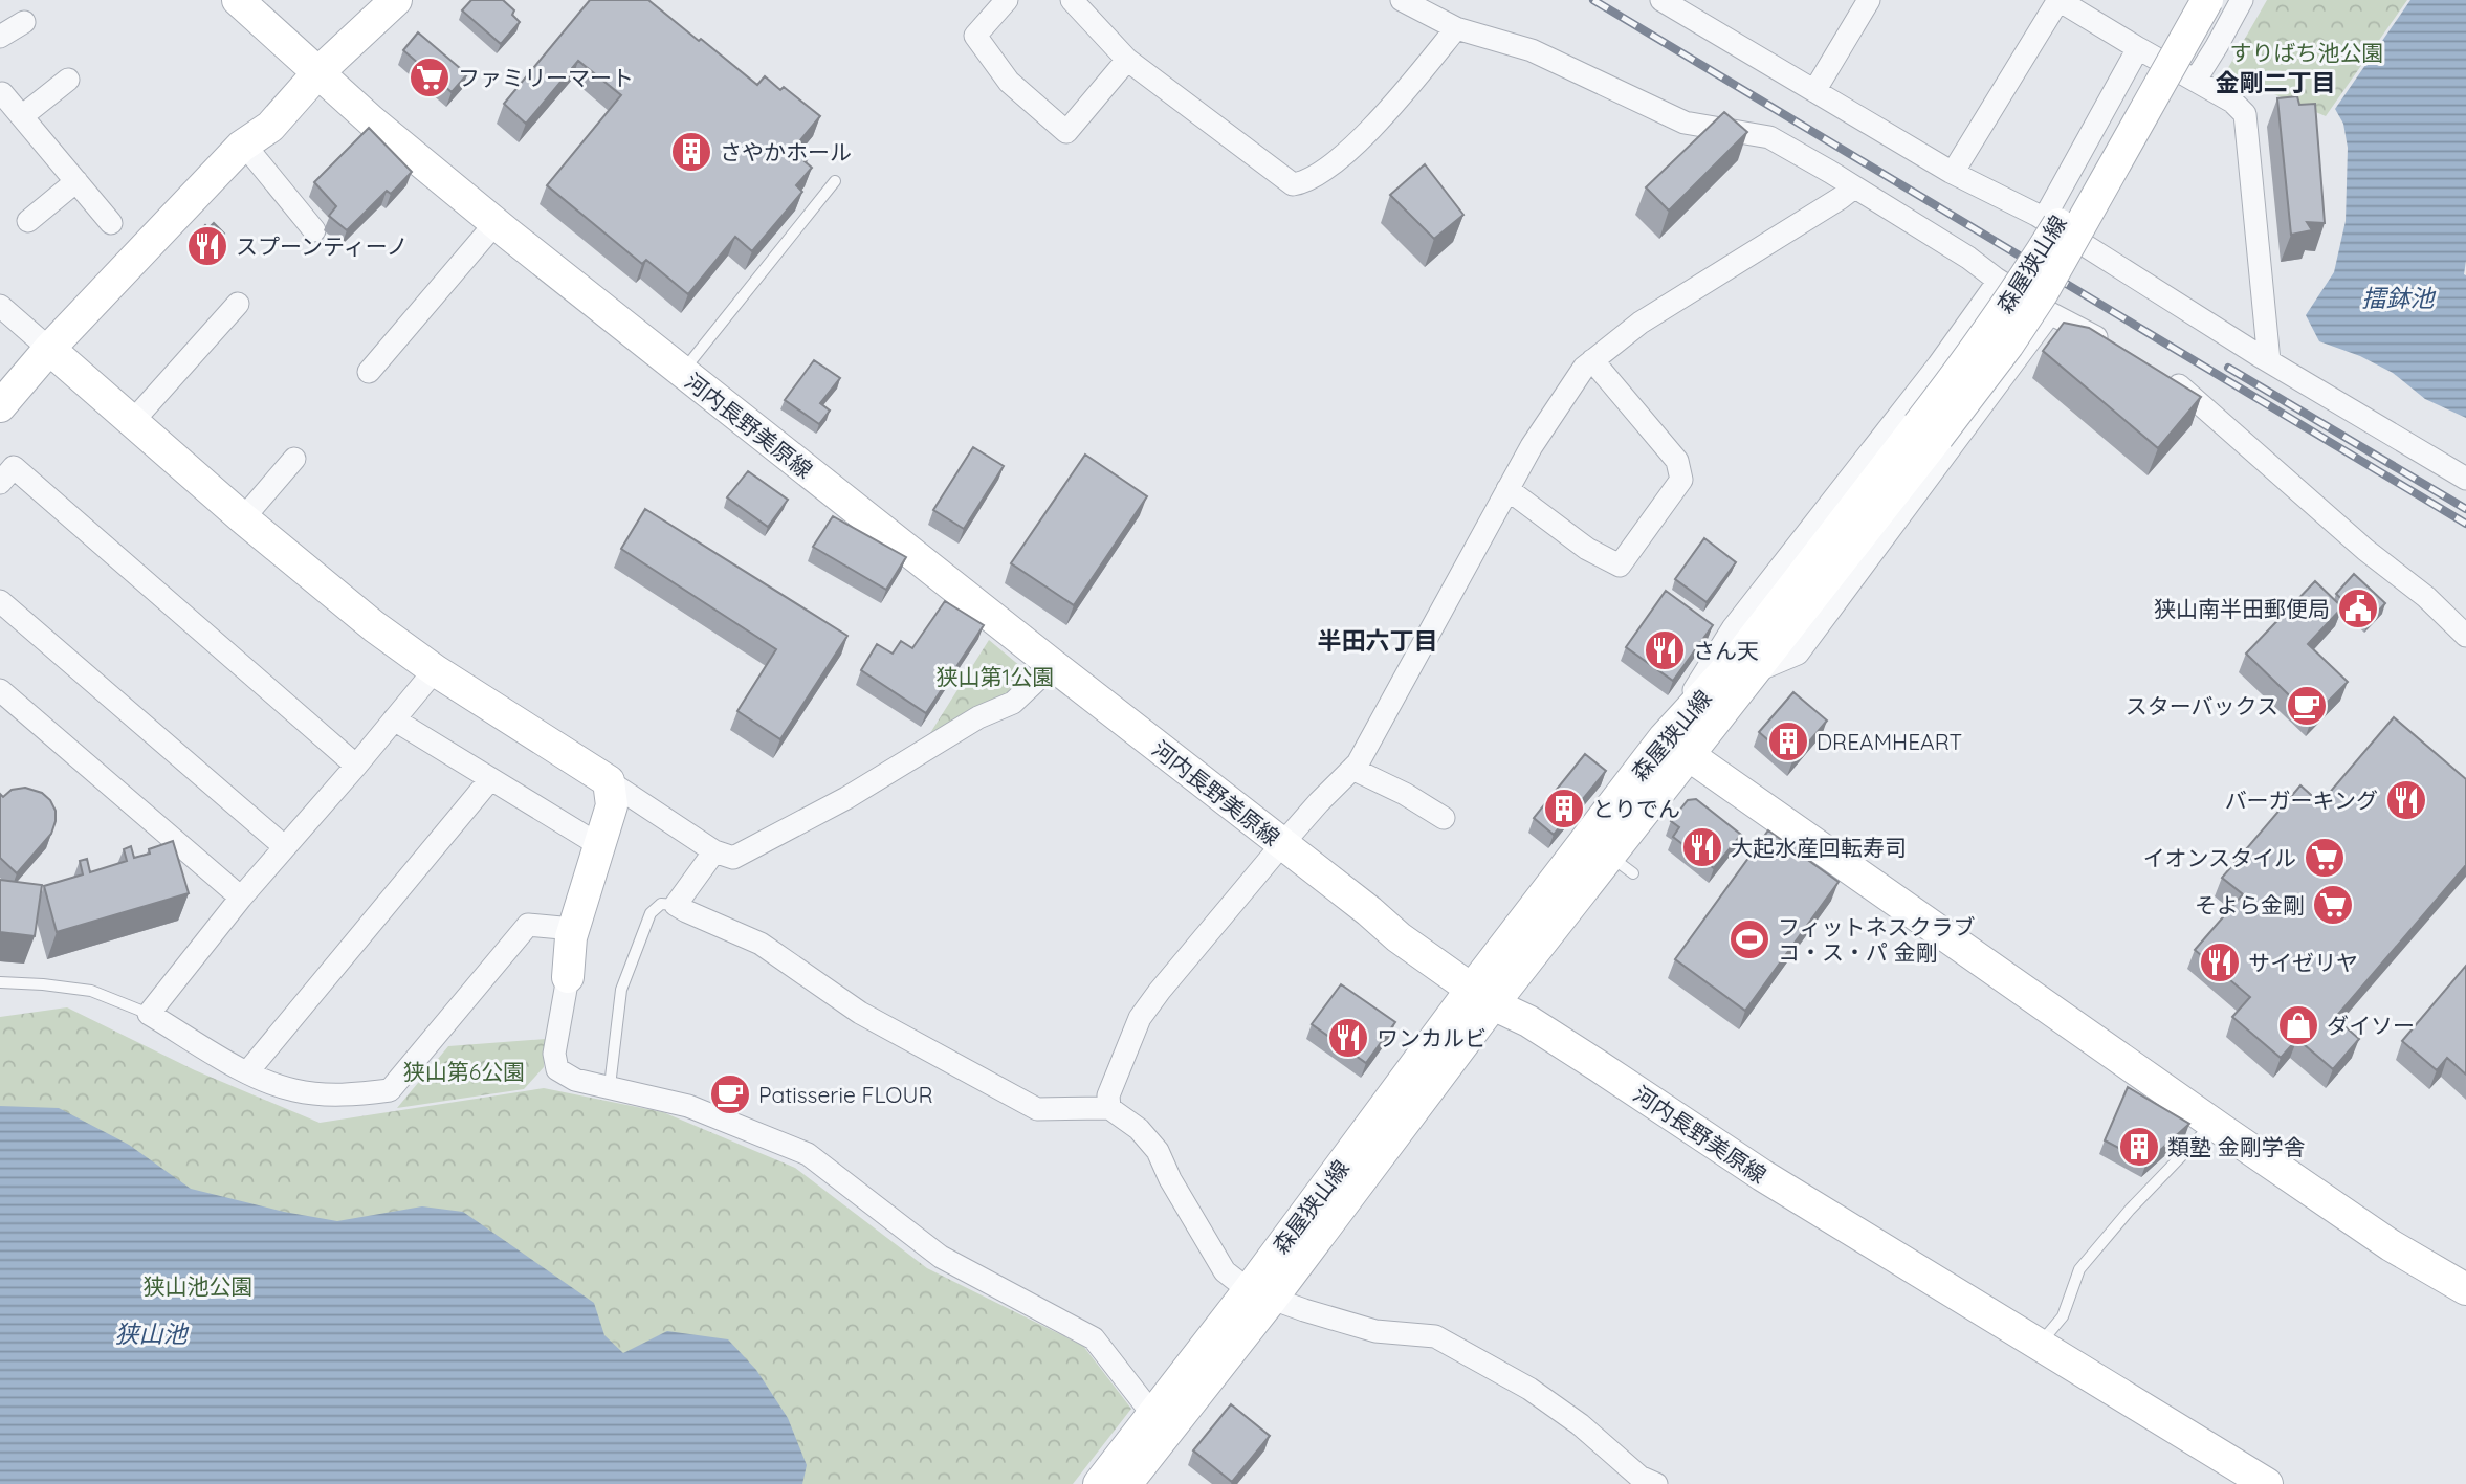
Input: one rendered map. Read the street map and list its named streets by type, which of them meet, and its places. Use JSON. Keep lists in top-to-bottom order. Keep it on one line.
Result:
{"streets":{"main road":["森屋狭山線","河内長野美原線"]},"crossings":[["森屋狭山線","河内長野美原線"]],"districts":["金剛二丁目","半田六丁目"],"water":["擂鉢池","狭山池"],"parks":["すりばち池公園","狭山第1公園","狭山第6公園","狭山池公園"],"places":{"supermarket":["ファミリーマート","イオンスタイル","そよら金剛"],"building":["さやかホール","DREAMHEART","とりでん","類塾 金剛学舎"],"restaurant":["スプーンティーノ","さん天","バーガーキング","大起水産回転寿司","サイゼリヤ","ワンカルビ"],"public building":["狭山南半田郵便局"],"cafe":["スターバックス","Patisserie FLOUR"],"sports":["フィットネスクラブ コ・ス・パ 金剛"],"shop":["ダイソー"]}}
